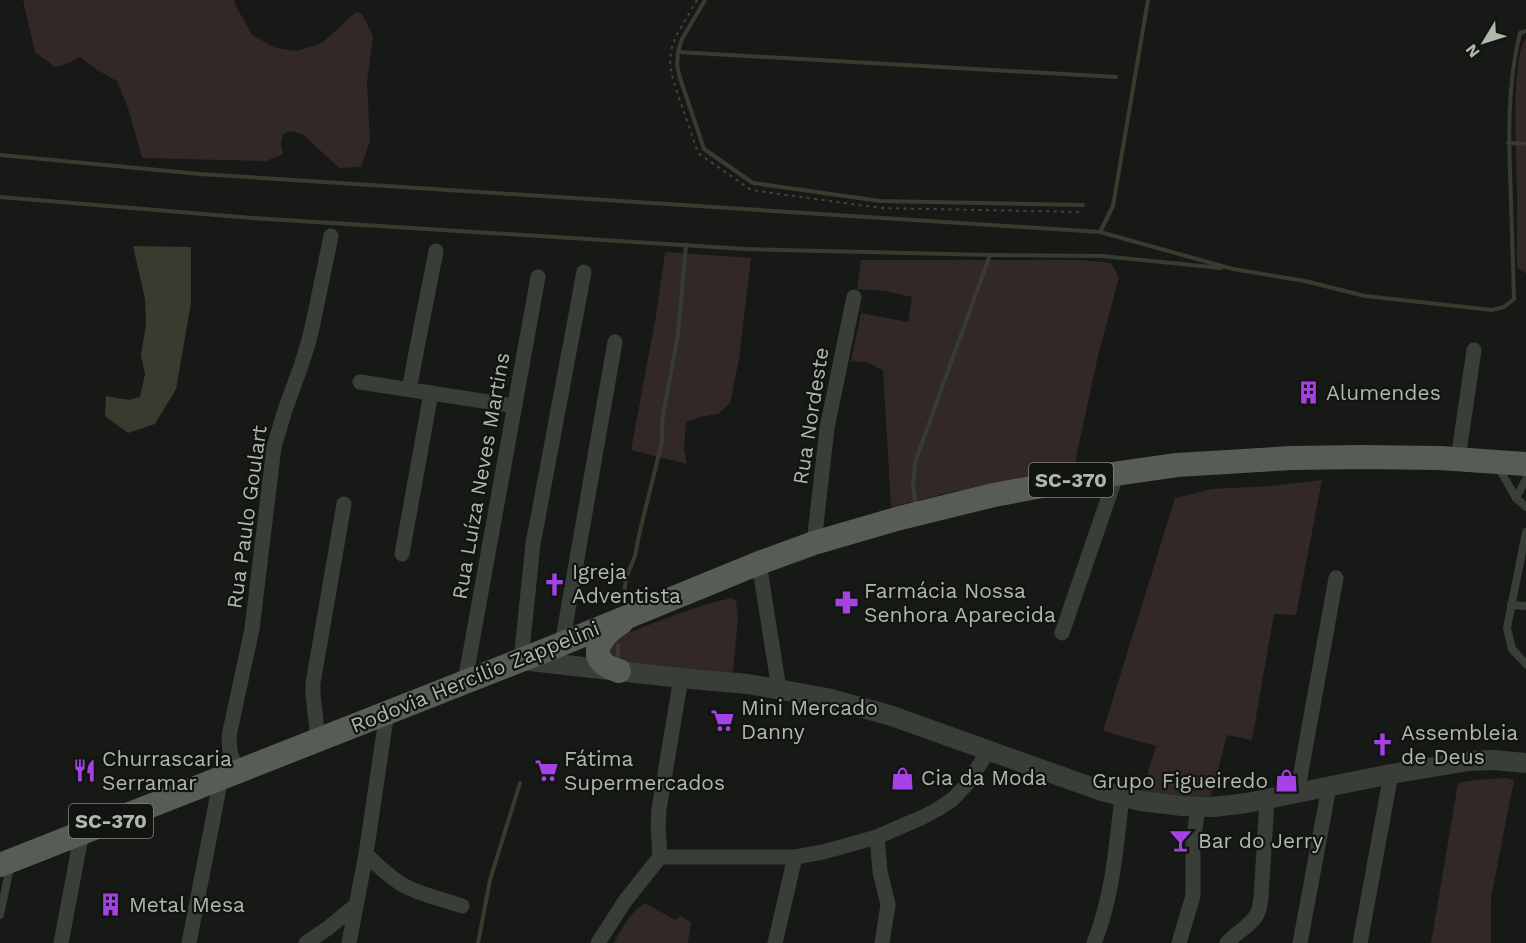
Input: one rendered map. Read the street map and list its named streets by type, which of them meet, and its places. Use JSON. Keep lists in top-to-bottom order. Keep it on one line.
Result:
{"streets":{"main road":["SC-370","Rodovia Hercílio Zappelini"],"street":["Rua Nordeste","Rua Luíza Neves Martins","Rua Paulo Goulart"]},"crossings":[["Rua Nordeste","Rodovia Hercílio Zappelini"],["Rua Luíza Neves Martins","Rodovia Hercílio Zappelini"],["Rua Paulo Goulart","Rodovia Hercílio Zappelini"]],"places":{"building":["Alumendes","Metal Mesa"],"church":["Igreja Adventista","Assembleia de Deus"],"pharmacy":["Farmácia Nossa Senhora Aparecida"],"supermarket":["Mini Mercado Danny","Fátima Supermercados"],"restaurant":["Churrascaria Serramar"],"shop":["Cia da Moda","Grupo Figueiredo"],"bar":["Bar do Jerry"]},"north":"bottom left"}
